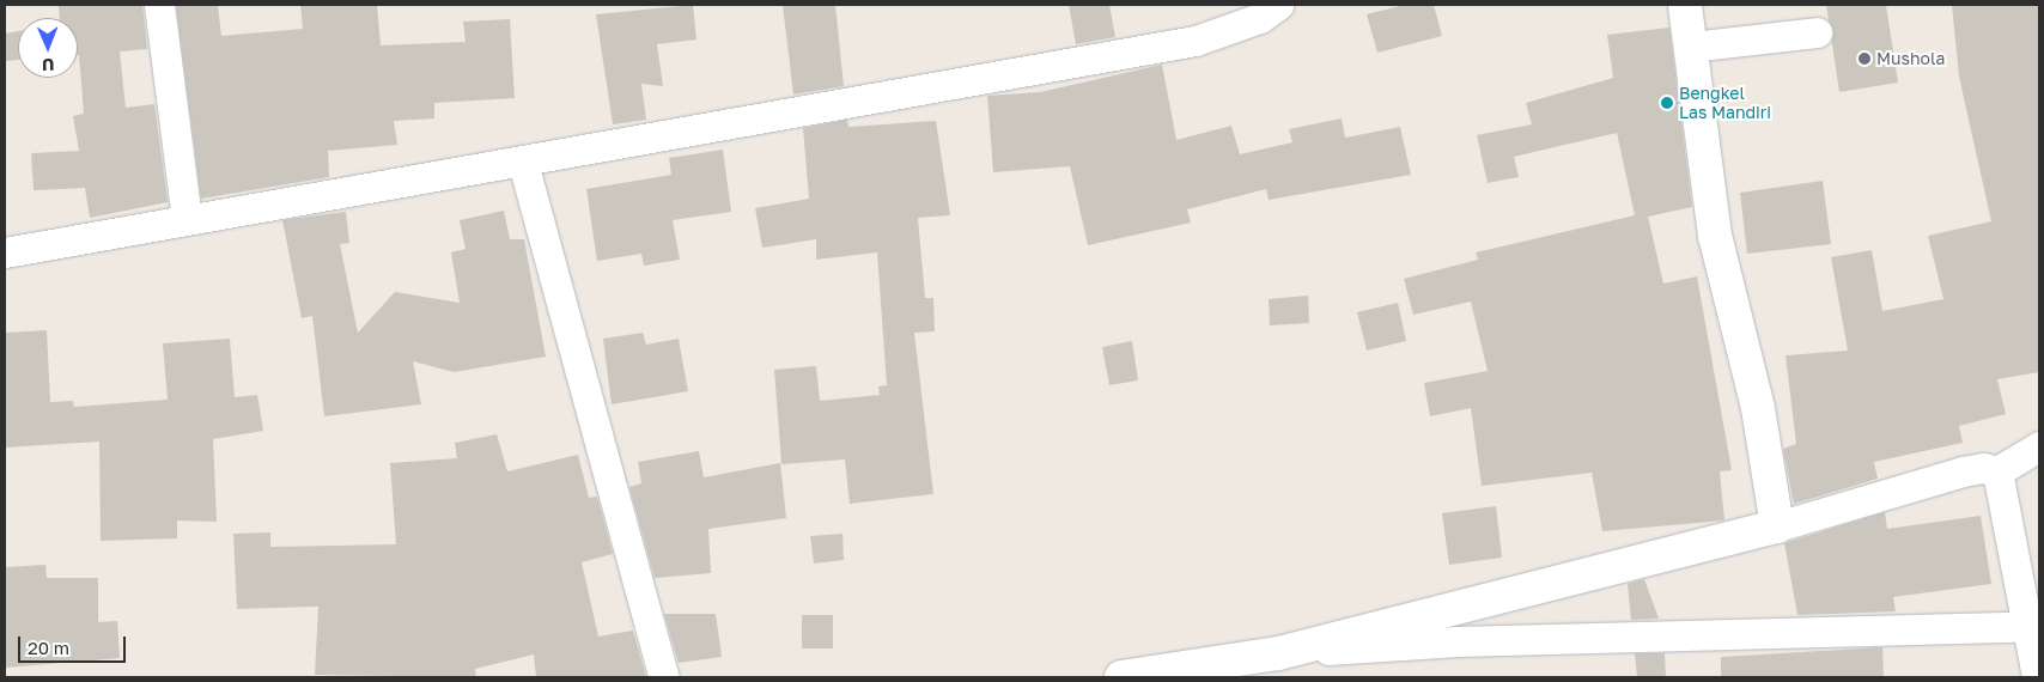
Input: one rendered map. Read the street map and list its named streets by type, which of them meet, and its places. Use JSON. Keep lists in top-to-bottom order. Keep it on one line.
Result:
{"places":["Mushola","Bengkel Las Mandiri"],"scale_bar":"20 m","north":"bottom"}
